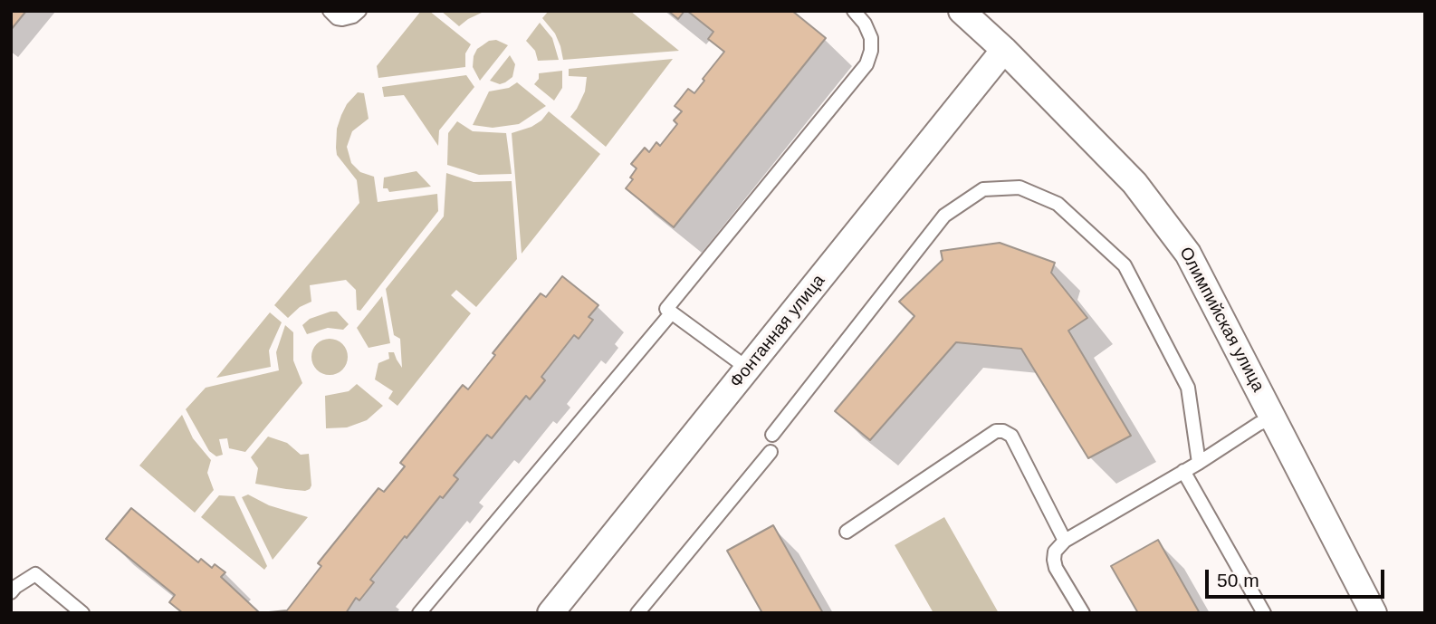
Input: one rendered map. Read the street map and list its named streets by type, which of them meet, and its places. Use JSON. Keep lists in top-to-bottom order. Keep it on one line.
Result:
{"streets":{"street":["Олимпийская улица","Фонтанная улица"]},"crossings":[["Олимпийская улица","Фонтанная улица"]],"scale_bar":"50 m"}
